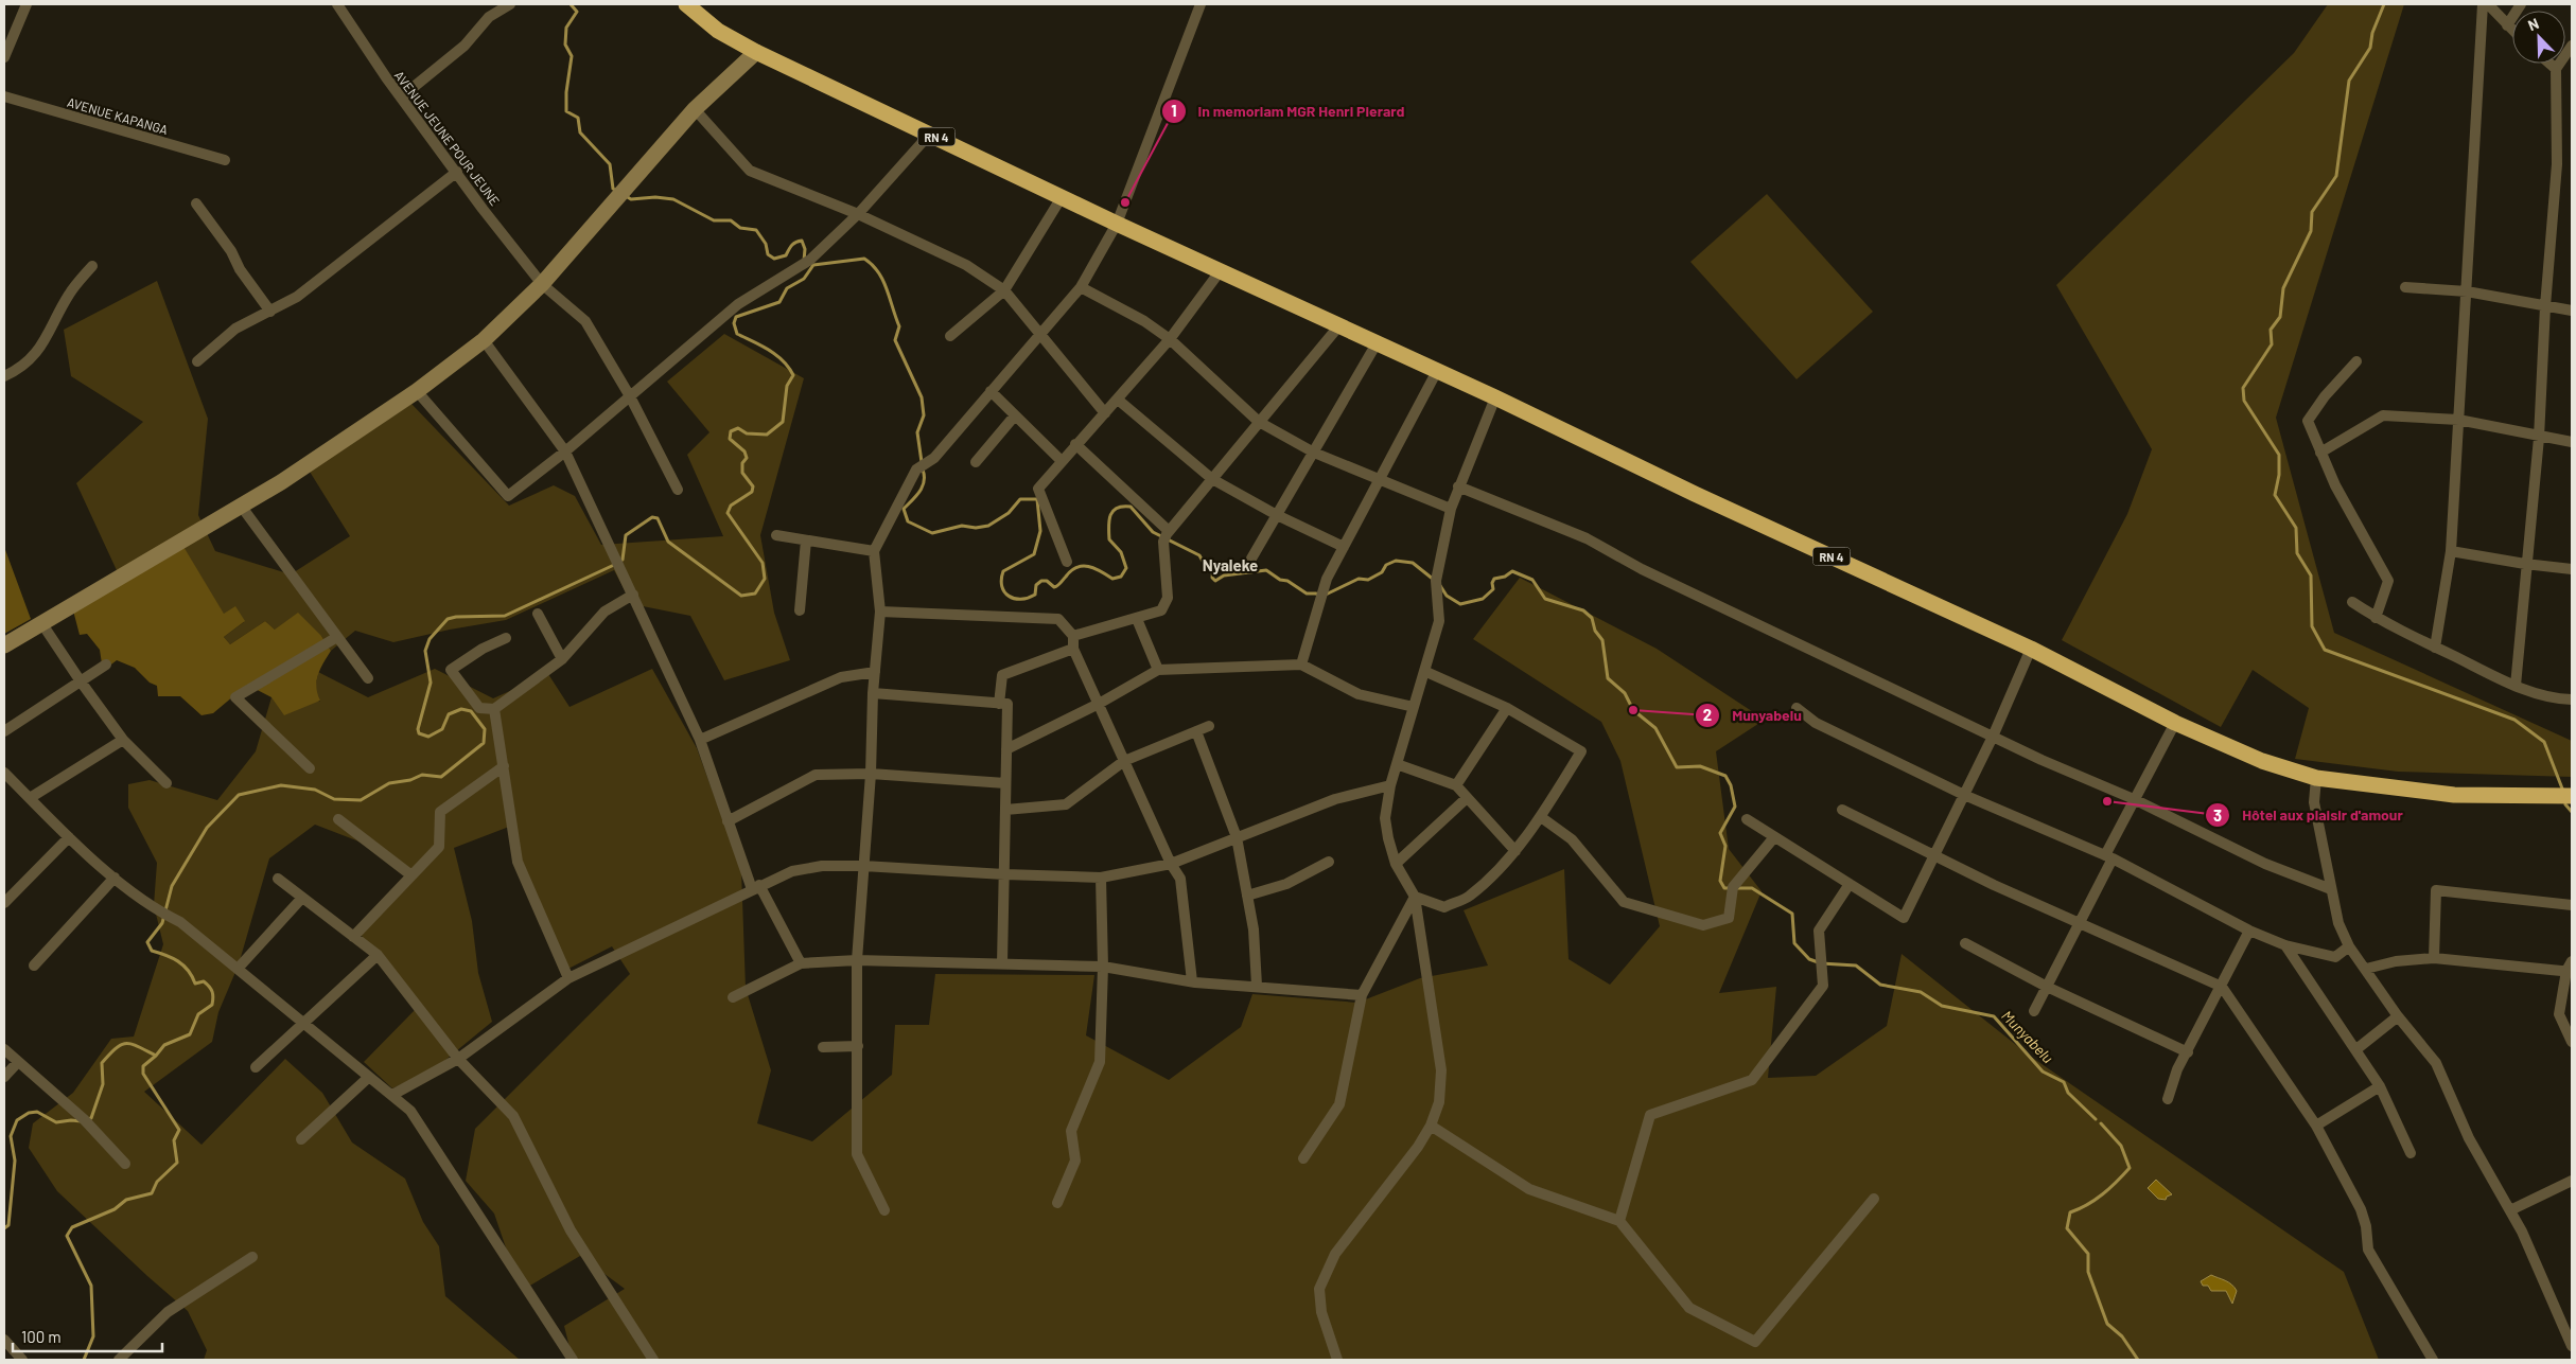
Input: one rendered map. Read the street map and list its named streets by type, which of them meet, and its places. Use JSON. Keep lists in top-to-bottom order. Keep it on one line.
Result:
{"streets":{"highway":["RN 4"],"street":["AVENUE KAPANGA","AVENUE JEUNE POUR JEUNE"]},"districts":["Nyaleke"],"water":["Munyabelu"],"places":["In memoriam MGR Henri Pierard","Munyabelu","Hôtel aux plaisir d'amour"],"scale_bar":"100 m","north":"top left"}
